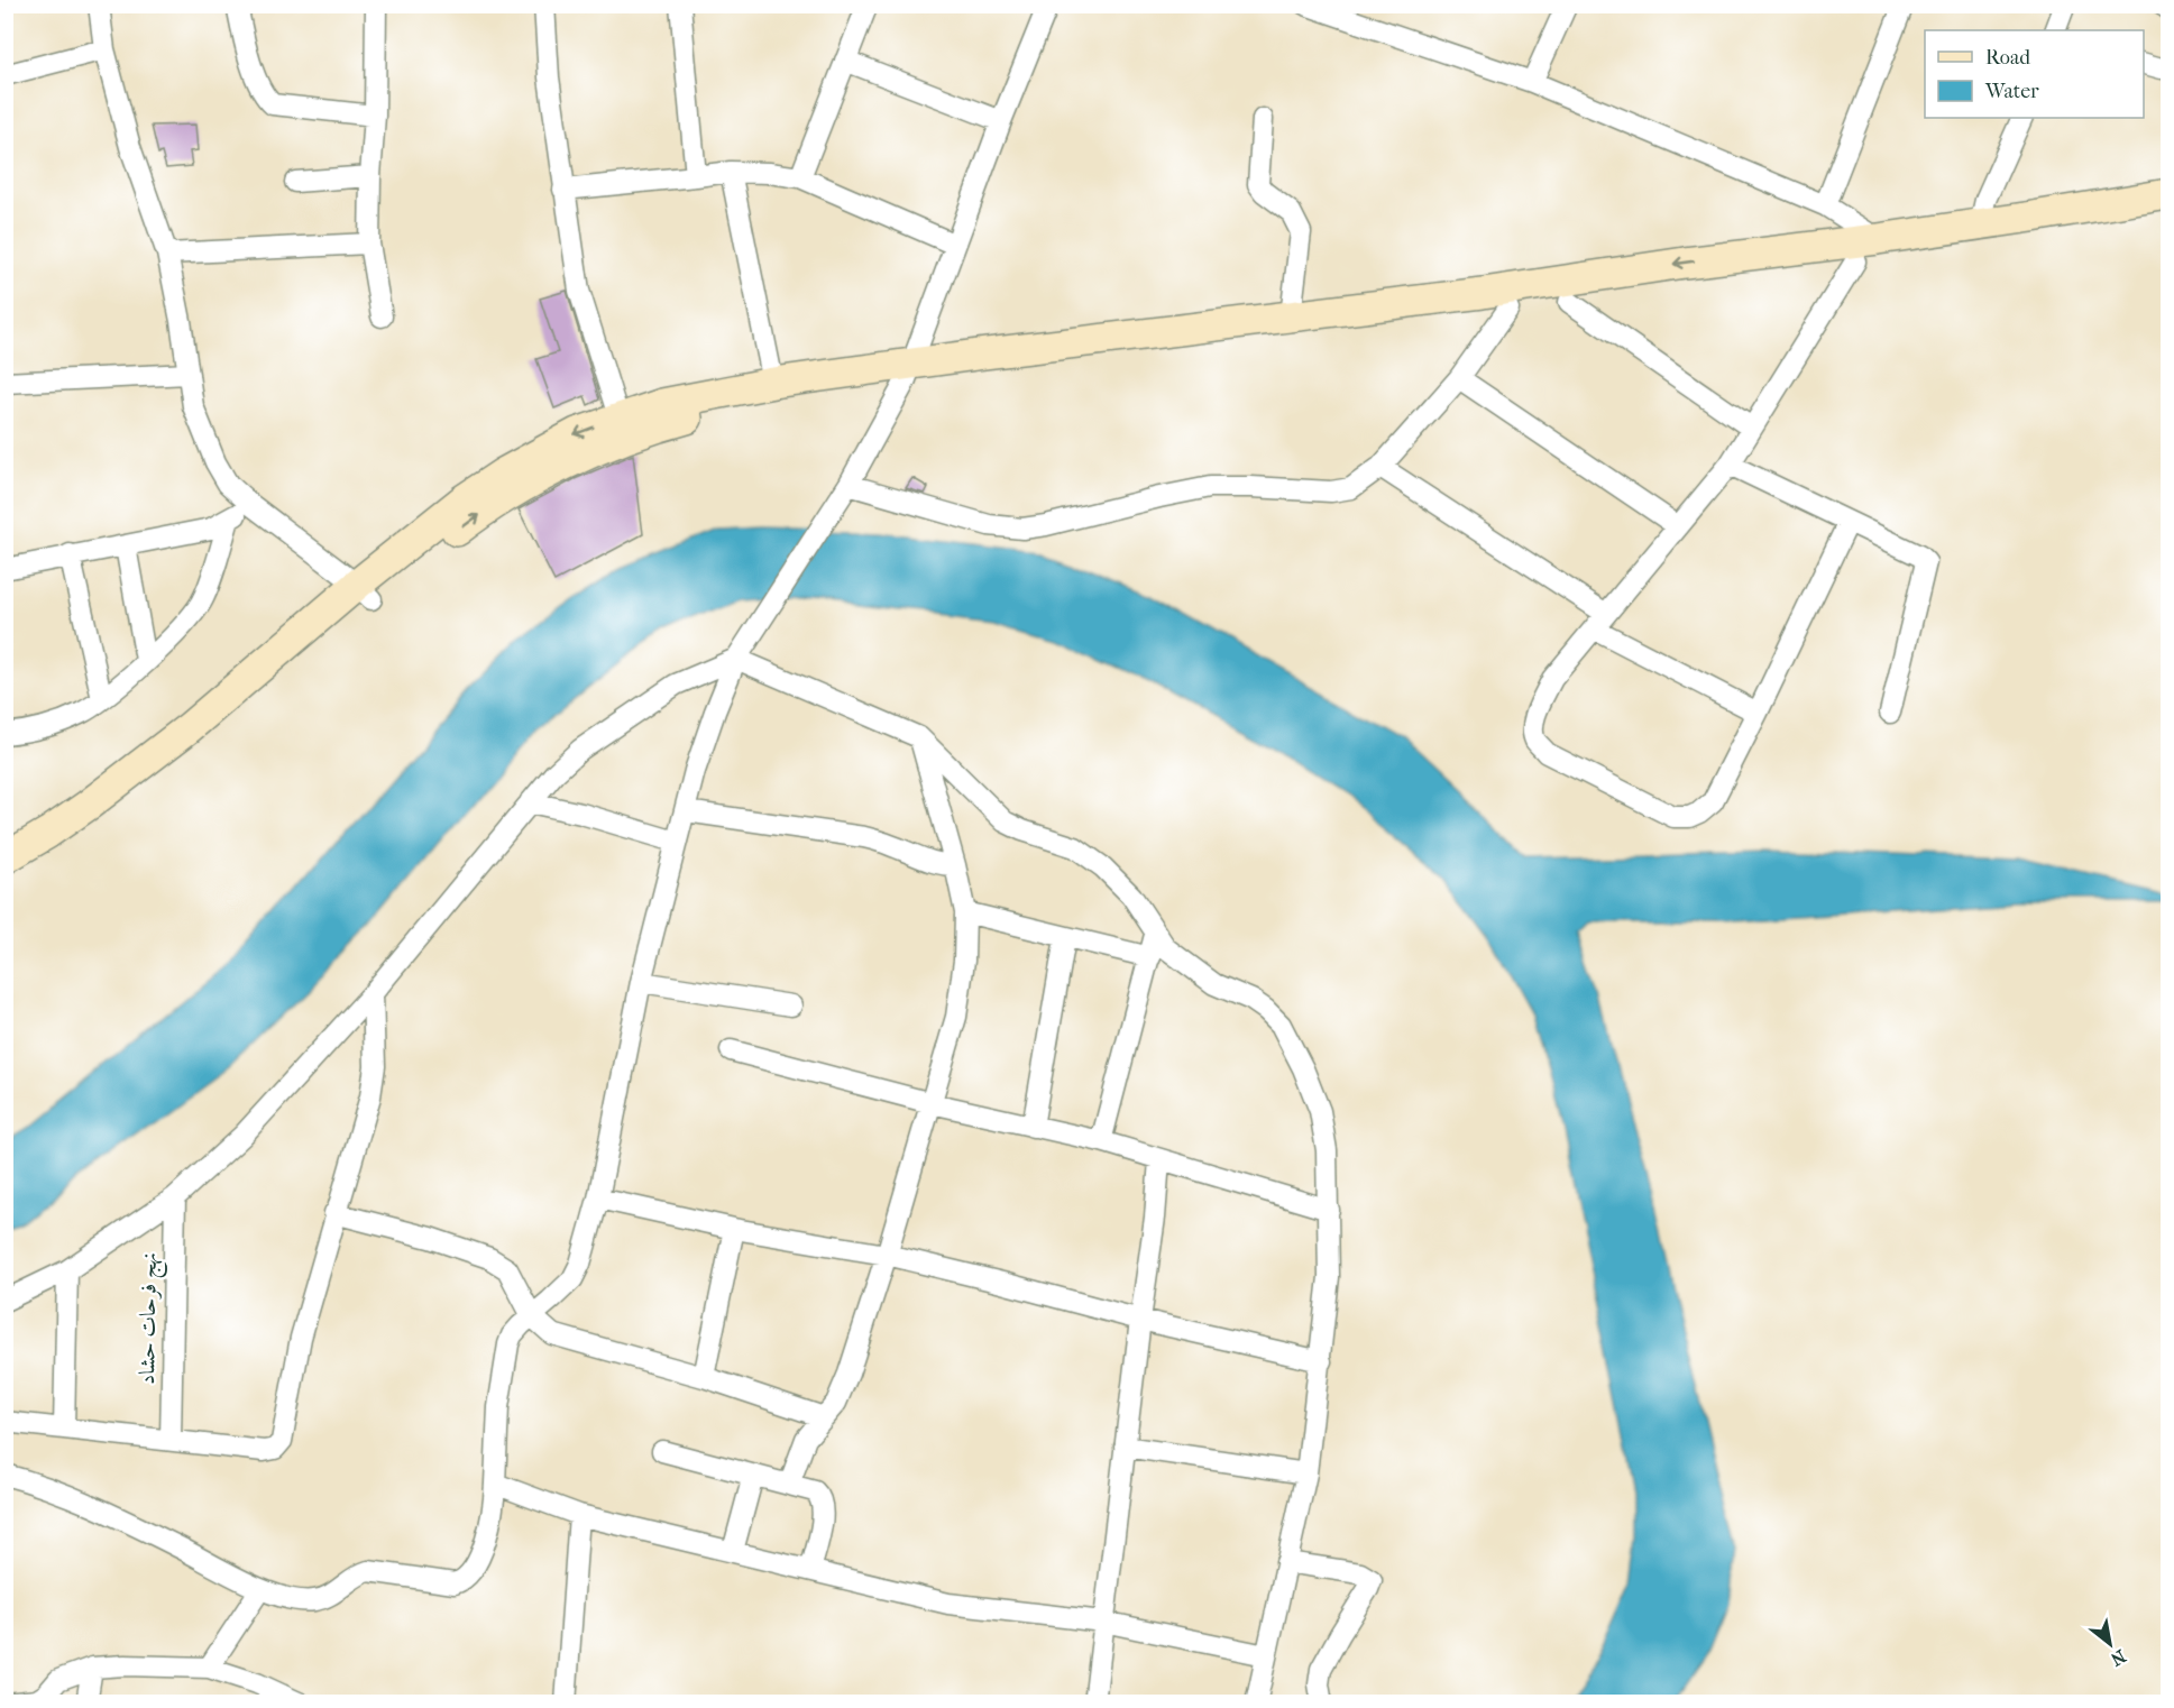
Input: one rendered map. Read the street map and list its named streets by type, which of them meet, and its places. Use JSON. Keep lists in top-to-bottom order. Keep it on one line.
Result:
{"streets":{"street":["نهج فرحات حشاد"]},"legend":["Road","Water"],"north":"bottom right"}
